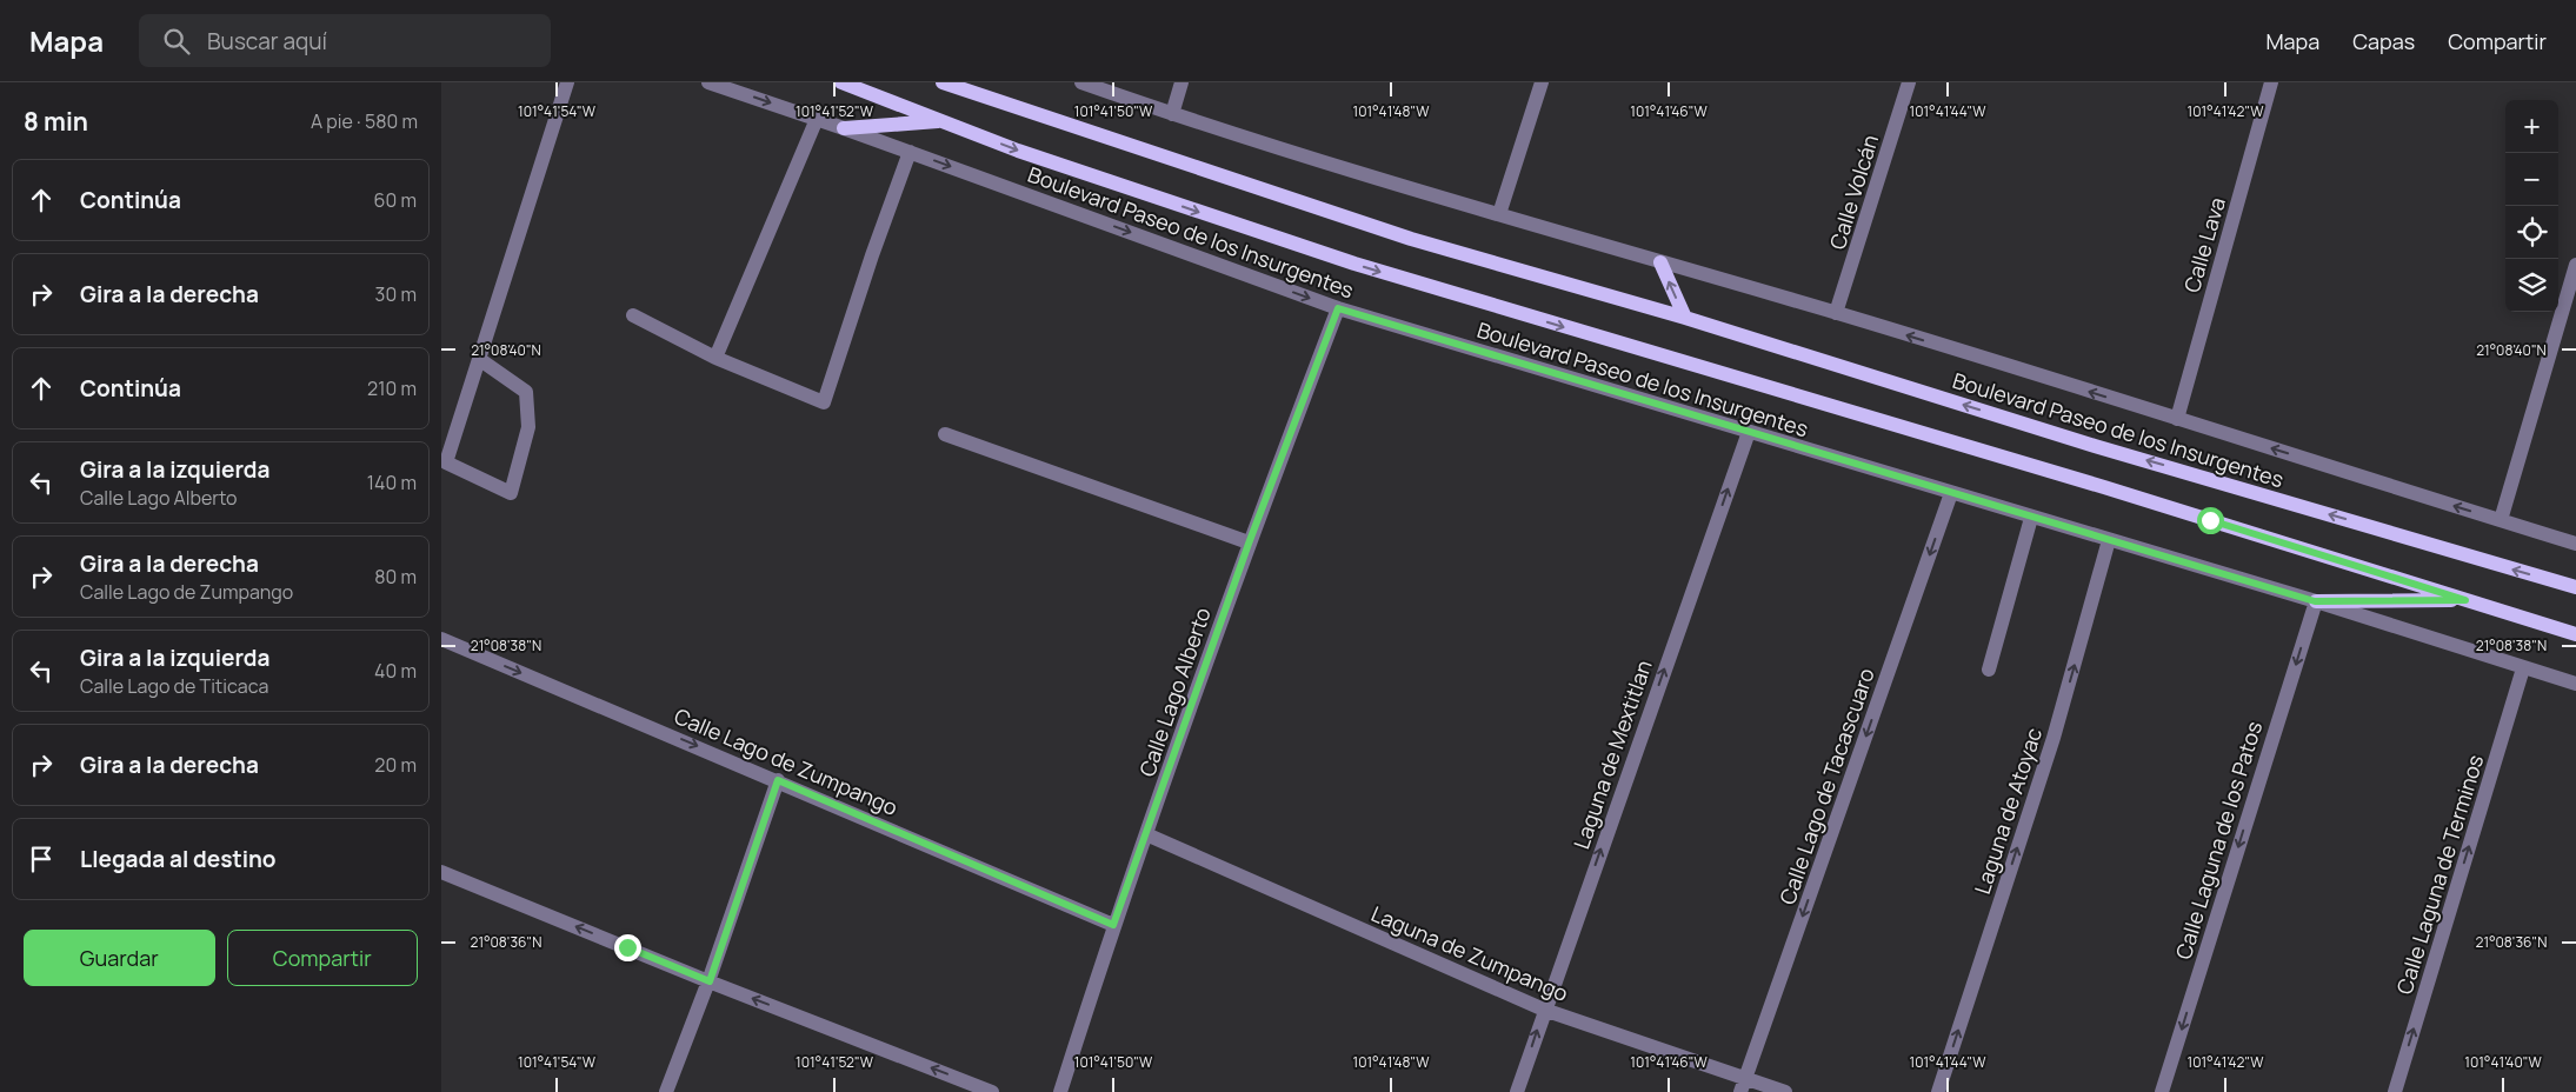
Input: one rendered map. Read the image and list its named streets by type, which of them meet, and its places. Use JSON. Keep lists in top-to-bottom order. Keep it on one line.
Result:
{"streets":{"main road":["Boulevard Paseo de los Insurgentes"],"street":["Calle Volcán","Calle Lava","Calle Lago Alberto","Laguna de Mextitlan","Calle Lago de Zumpango","Calle Lago de Tacascuaro","Laguna de Atoyac","Calle Laguna de los Patos","Calle Laguna de Terminos","Laguna de Zumpango"]},"crossings":[["Calle Volcán","Boulevard Paseo de los Insurgentes"],["Boulevard Paseo de los Insurgentes","Calle Lava"],["Boulevard Paseo de los Insurgentes","Calle Lago Alberto"],["Boulevard Paseo de los Insurgentes","Laguna de Mextitlan"],["Boulevard Paseo de los Insurgentes","Calle Lago de Tacascuaro"],["Boulevard Paseo de los Insurgentes","Laguna de Atoyac"],["Boulevard Paseo de los Insurgentes","Calle Laguna de los Patos"],["Boulevard Paseo de los Insurgentes","Calle Laguna de Terminos"],["Calle Lago Alberto","Calle Lago de Zumpango"],["Calle Lago Alberto","Laguna de Zumpango"],["Laguna de Mextitlan","Laguna de Zumpango"],["Calle Lago de Tacascuaro","Laguna de Zumpango"]],"one_way":["Laguna de Mextitlan","Calle Lago de Zumpango","Calle Lago de Tacascuaro","Laguna de Atoyac","Calle Laguna de los Patos","Calle Laguna de Terminos"],"page":{"header":"Mapa","search":"Buscar aquí","nav":["Mapa","Capas","Compartir"],"heading":["8 min","A pie · 580 m"],"map_buttons":["+","−"],"list":[["Continúa","60 m"],["Gira a la derecha","30 m"],["Continúa","210 m"],["Gira a la izquierda","Calle Lago Alberto","140 m"],["Gira a la derecha","Calle Lago de Zumpango","80 m"],["Gira a la izquierda","Calle Lago de Titicaca","40 m"],["Gira a la derecha","20 m"],"Llegada al destino"],"buttons":["Guardar","Compartir"]},"coordinates":["101°41'54\"W","101°41'52\"W","101°41'50\"W","101°41'48\"W","101°41'46\"W","101°41'44\"W","101°41'42\"W","21°08'40\"N","21°08'38\"N","21°08'36\"N","101°41'40\"W"]}
